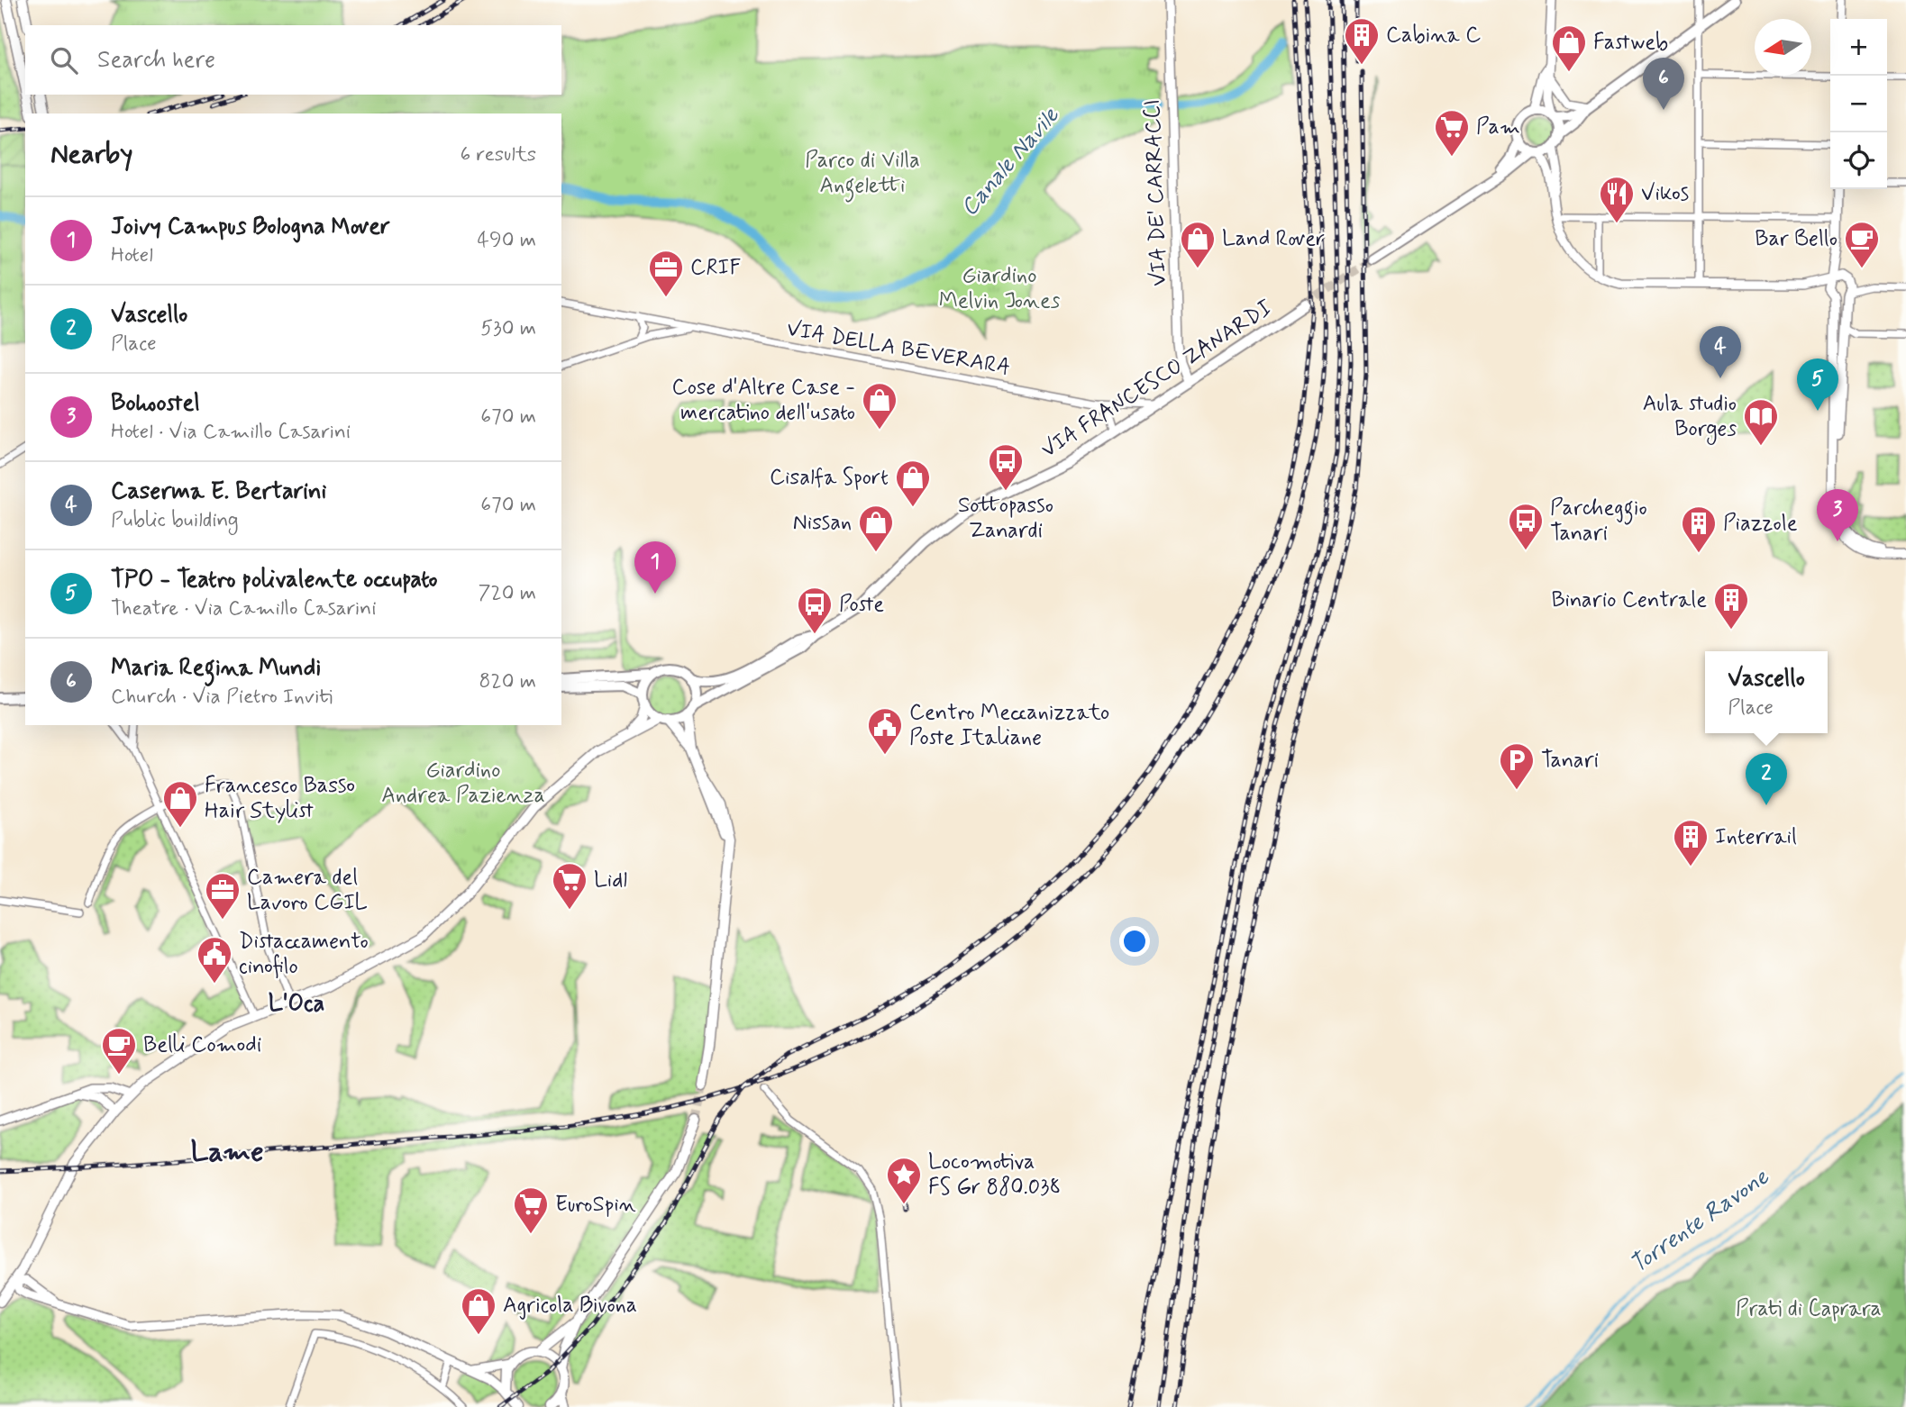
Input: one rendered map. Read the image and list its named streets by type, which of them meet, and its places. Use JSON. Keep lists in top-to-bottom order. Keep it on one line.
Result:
{"streets":{"main road":["VIA FRANCESCO ZANARDI"],"street":["VIA DE' CARRACCI","VIA DELLA BEVERARA"]},"crossings":[["VIA DE' CARRACCI","VIA FRANCESCO ZANARDI"],["VIA DELLA BEVERARA","VIA FRANCESCO ZANARDI"]],"districts":["L'Oca","Lame"],"water":["Canale Navile","Torrente Ravone"],"parks":["Parco di Villa Angeletti","Giardino Melvin Jones","Giardino Andrea Pazienza","Prati di Caprara"],"places":{"building":["Cabina C","Piazzole","Binario Centrale","Interrail"],"shop":["Fastweb","Land Rover","Cose d'Altre Case - mercatino dell'usato","Cisalfa Sport","Nissan","Francesco Basso Hair Stylist","Agricola Bivona"],"supermarket":["Pam","Lidl","EuroSpin"],"restaurant":["Vikos"],"cafe":["Bar Bello","Belli Comodi"],"office":["CRIF","Camera del Lavoro CGIL"],"library":["Aula studio Borges"],"bus stop":["Sottopasso Zanardi","Parcheggio Tanari","Poste"],"public building":["Centro Meccanizzato Poste Italiane","Distaccamento cinofilo"],"parking":["Tanari"],"place":["Locomotiva FS Gr 880.038"]},"north":"left","page":{"map_buttons":["+","−"],"search":"Search here","pins":["6","4","5","3","1","2"],"heading":["Nearby","6 results"],"list":[{"mark":"1","name":"Joivy Campus Bologna Mover","note":"Hotel","value":"490 m"},{"mark":"2","name":"Vascello","note":"Place","value":"530 m"},{"mark":"3","name":"Bohoostel","note":"Hotel · Via Camillo Casarini","value":"670 m"},{"mark":"4","name":"Caserma E. Bertarini","note":"Public building","value":"670 m"},{"mark":"5","name":"TPO - Teatro polivalente occupato","note":"Theatre · Via Camillo Casarini","value":"720 m"},{"mark":"6","name":"Maria Regina Mundi","note":"Church · Via Pietro Inviti","value":"820 m"}],"popup":["Vascello","Place"]}}
